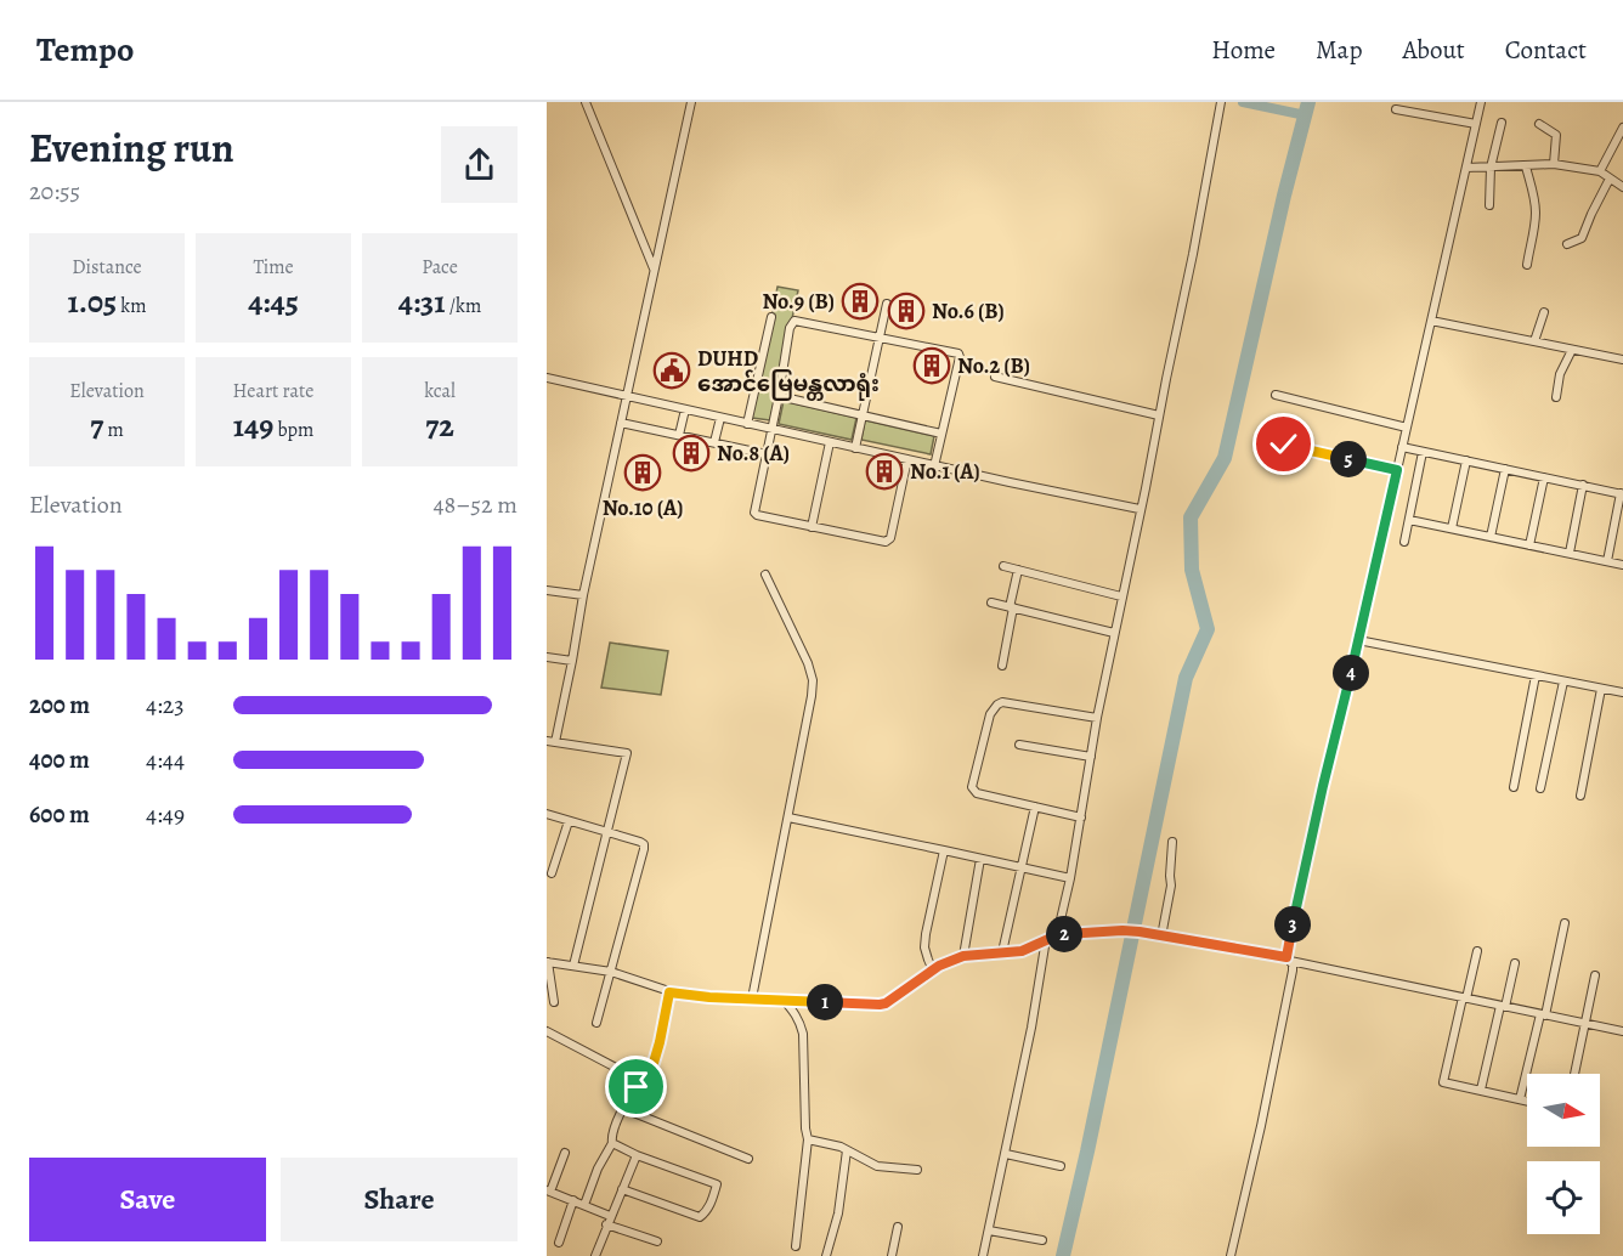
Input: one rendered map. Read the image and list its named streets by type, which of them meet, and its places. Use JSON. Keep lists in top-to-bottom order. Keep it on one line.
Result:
{"places":{"building":["No.9 (B)","No.6 (B)","No.2 (B)","No.8 (A)","No.1 (A)","No.10 (A)"],"public building":["DUHD အောင်မြေမန္တလာရုံး"]},"north":"right","page":{"header":"Tempo","nav":["Home","Map","About","Contact"],"heading":["Evening run","20:55"],"stats":[["Distance","1.05 km"],["Time","4:45"],["Pace","4:31 /km"],["Elevation","7 m"],["Heart rate","149 bpm"],["kcal","72"]],"pins":["5","4","3","2","1"],"chart":["Elevation","48–52 m"],"list":[{"name":"200 m","note":"4:23"},{"name":"400 m","note":"4:44"},{"name":"600 m","note":"4:49"}],"buttons":["Save","Share"]}}
